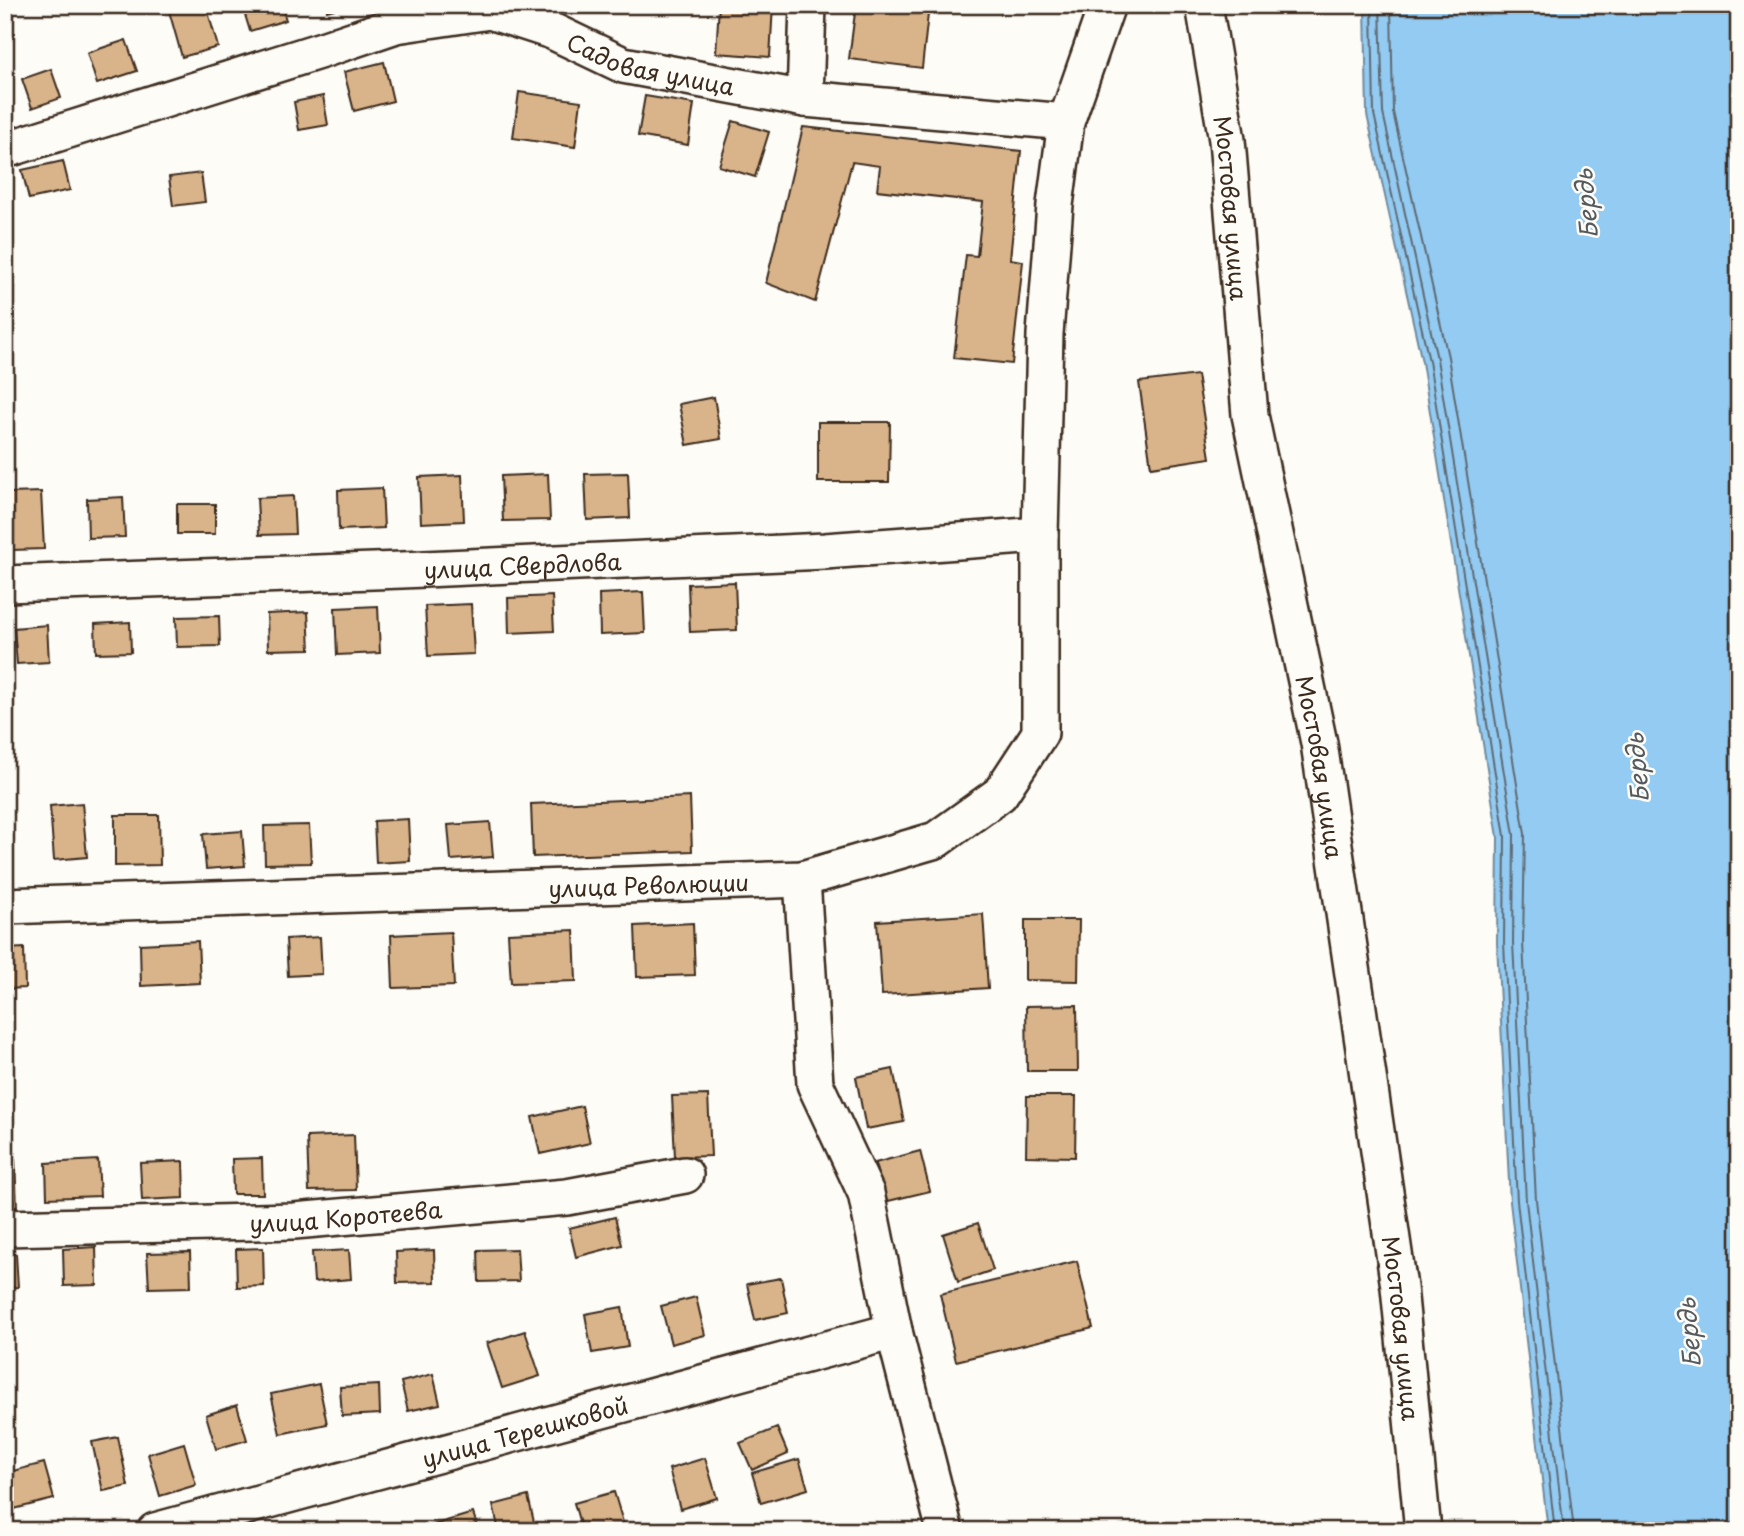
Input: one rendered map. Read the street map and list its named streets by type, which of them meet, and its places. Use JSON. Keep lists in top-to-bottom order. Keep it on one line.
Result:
{"streets":{"street":["Садовая улица","Мостовая улица","улица Свердлова","улица Революции","улица Коротеева","улица Терешковой"]},"crossings":[["Садовая улица","улица Революции"],["улица Свердлова","улица Революции"]],"water":["Бердь"]}
